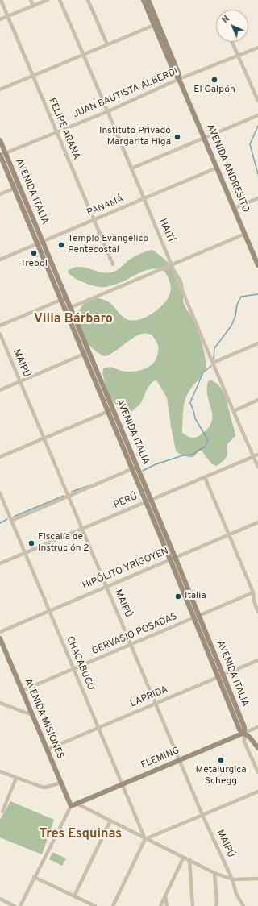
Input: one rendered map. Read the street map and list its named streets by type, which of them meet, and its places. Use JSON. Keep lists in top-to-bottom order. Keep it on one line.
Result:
{"streets":{"main road":["AVENIDA ANDRESITO","AVENIDA ITALIA","AVENIDA MISIONES","FLEMING"],"street":["JUAN BAUTISTA ALBERDI","FELIPE ARANA","PANAMÁ","HAITÍ","MAIPÚ","PERÚ","HIPÓLITO YRIGOYEN","GERVASIO POSADAS","CHACABUCO","LAPRIDA"]},"crossings":[["JUAN BAUTISTA ALBERDI","FELIPE ARANA"],["JUAN BAUTISTA ALBERDI","AVENIDA ANDRESITO"],["JUAN BAUTISTA ALBERDI","AVENIDA ITALIA"],["JUAN BAUTISTA ALBERDI","HAITÍ"],["FELIPE ARANA","PANAMÁ"],["AVENIDA ANDRESITO","PANAMÁ"],["AVENIDA ITALIA","PANAMÁ"],["AVENIDA ITALIA","PERÚ"],["AVENIDA ITALIA","HIPÓLITO YRIGOYEN"],["AVENIDA ITALIA","GERVASIO POSADAS"],["AVENIDA ITALIA","LAPRIDA"],["AVENIDA ITALIA","FLEMING"],["PANAMÁ","HAITÍ"],["HAITÍ","PERÚ"],["MAIPÚ","PERÚ"],["MAIPÚ","HIPÓLITO YRIGOYEN"],["MAIPÚ","GERVASIO POSADAS"],["MAIPÚ","LAPRIDA"],["MAIPÚ","FLEMING"],["PERÚ","CHACABUCO"],["HIPÓLITO YRIGOYEN","CHACABUCO"],["GERVASIO POSADAS","CHACABUCO"],["GERVASIO POSADAS","AVENIDA MISIONES"],["CHACABUCO","LAPRIDA"],["CHACABUCO","FLEMING"],["LAPRIDA","AVENIDA MISIONES"],["AVENIDA MISIONES","FLEMING"]],"districts":["Villa Bárbaro","Tres Esquinas"],"places":["El Galpón","Instituto Privado Margarita Higa","Templo Evangélico Pentecostal","Trebol","Fiscalía de Instrución 2","Italia","Metalurgica Schegg"],"north":"top left"}
